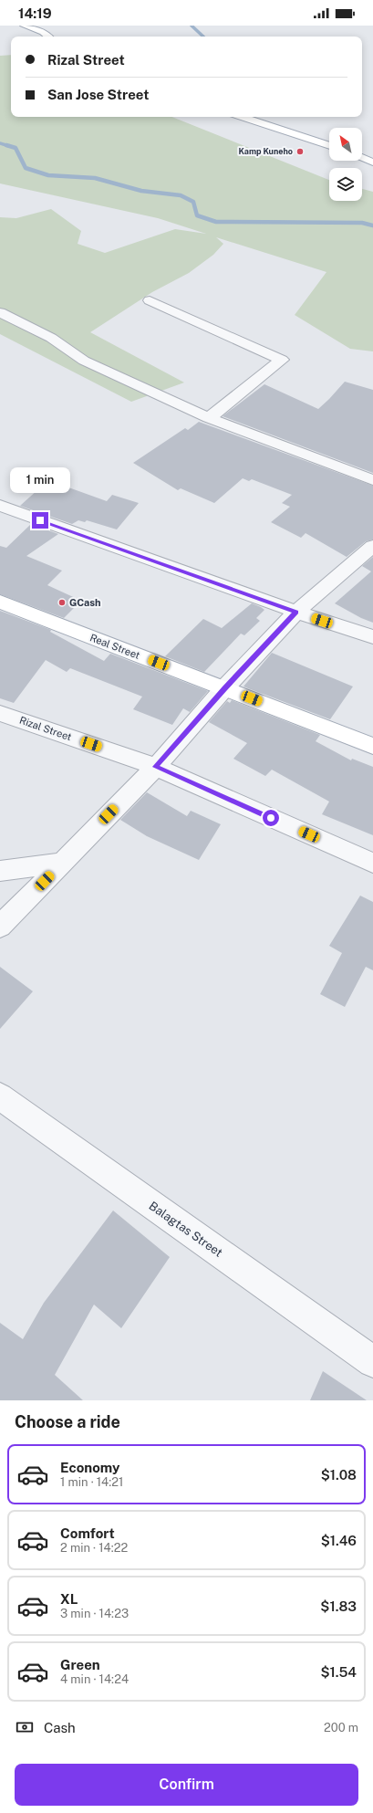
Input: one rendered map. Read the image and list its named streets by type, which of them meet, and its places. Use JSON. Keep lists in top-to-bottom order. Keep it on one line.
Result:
{"streets":{"main road":["Real Street"],"street":["Rizal Street","Balagtas Street"]},"places":["Kamp Kuneho","GCash"],"north":"top left","page":{"status":"14:19","banner":["Rizal Street","San Jose Street"],"bubble":"1 min","heading":"Choose a ride","list":[{"name":"Economy","note":"1 min · 14:21","value":"$1.08"},{"name":"Comfort","note":"2 min · 14:22","value":"$1.46"},{"name":"XL","note":"3 min · 14:23","value":"$1.83"},{"name":"Green","note":"4 min · 14:24","value":"$1.54"}],"pay":["Cash","200 m"],"buttons":"Confirm"}}
